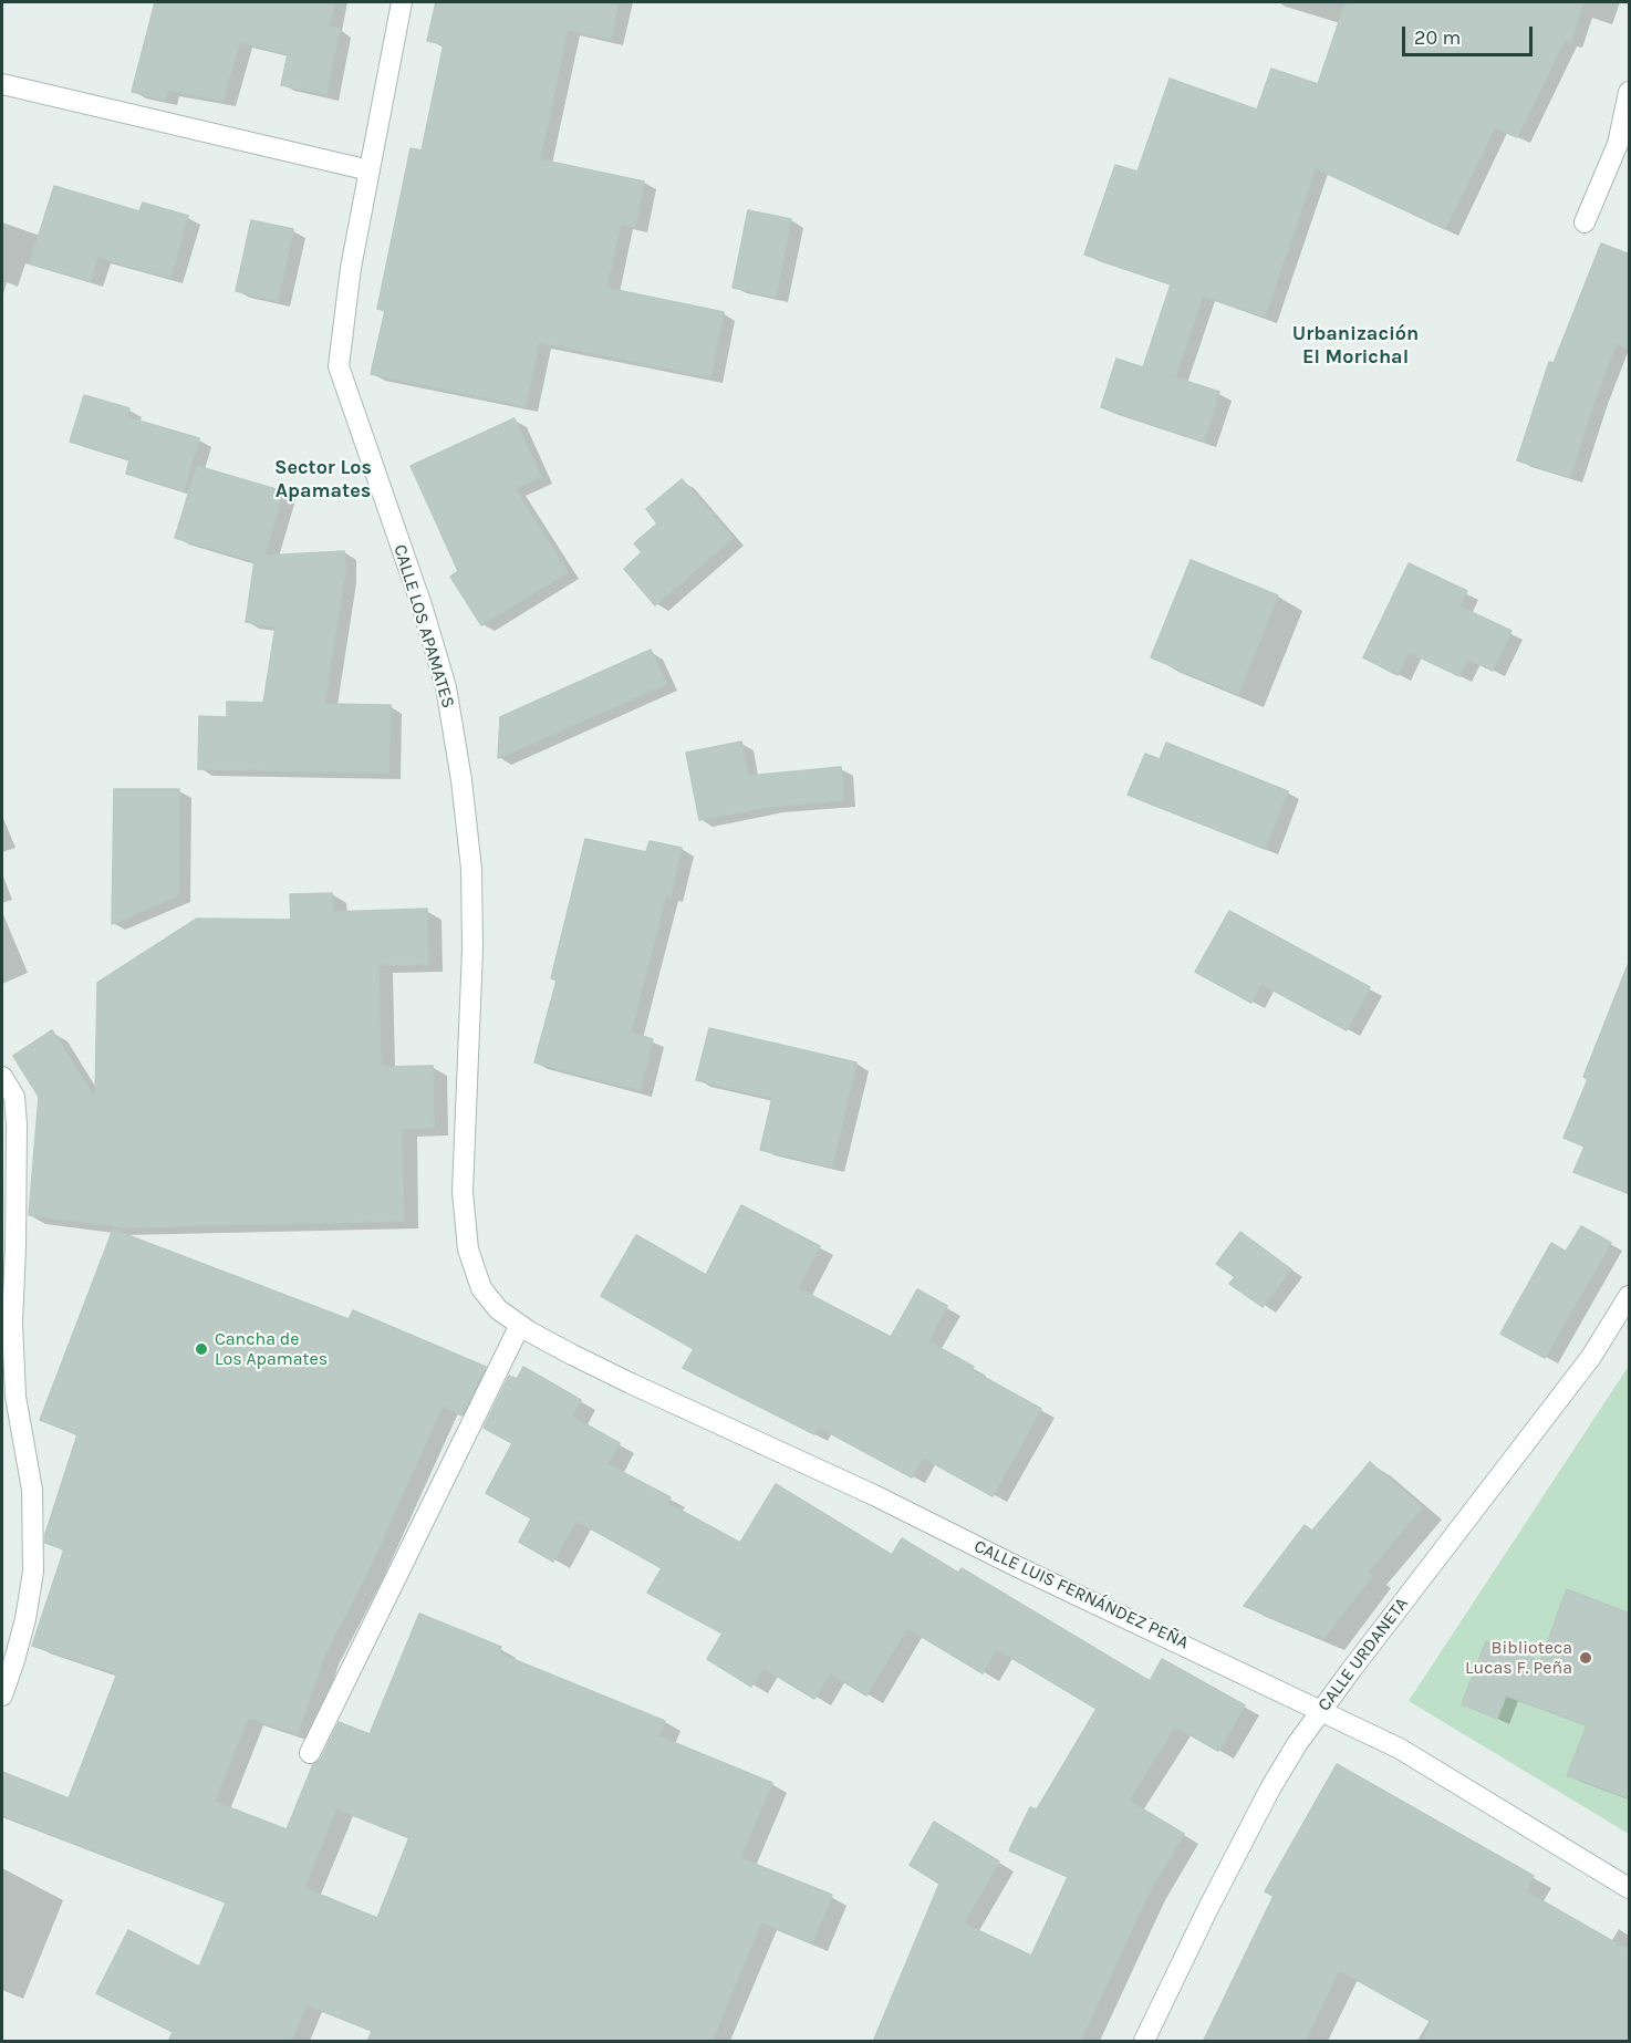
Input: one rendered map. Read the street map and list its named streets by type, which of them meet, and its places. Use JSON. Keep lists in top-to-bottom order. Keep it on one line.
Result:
{"streets":{"street":["CALLE LOS APAMATES","CALLE LUIS FERNÁNDEZ PEÑA","CALLE URDANETA"]},"crossings":[["CALLE LOS APAMATES","CALLE LUIS FERNÁNDEZ PEÑA"],["CALLE LUIS FERNÁNDEZ PEÑA","CALLE URDANETA"]],"districts":["Urbanización El Morichal","Sector Los Apamates"],"places":["Cancha de Los Apamates","Biblioteca Lucas F. Peña"],"scale_bar":"20 m"}
